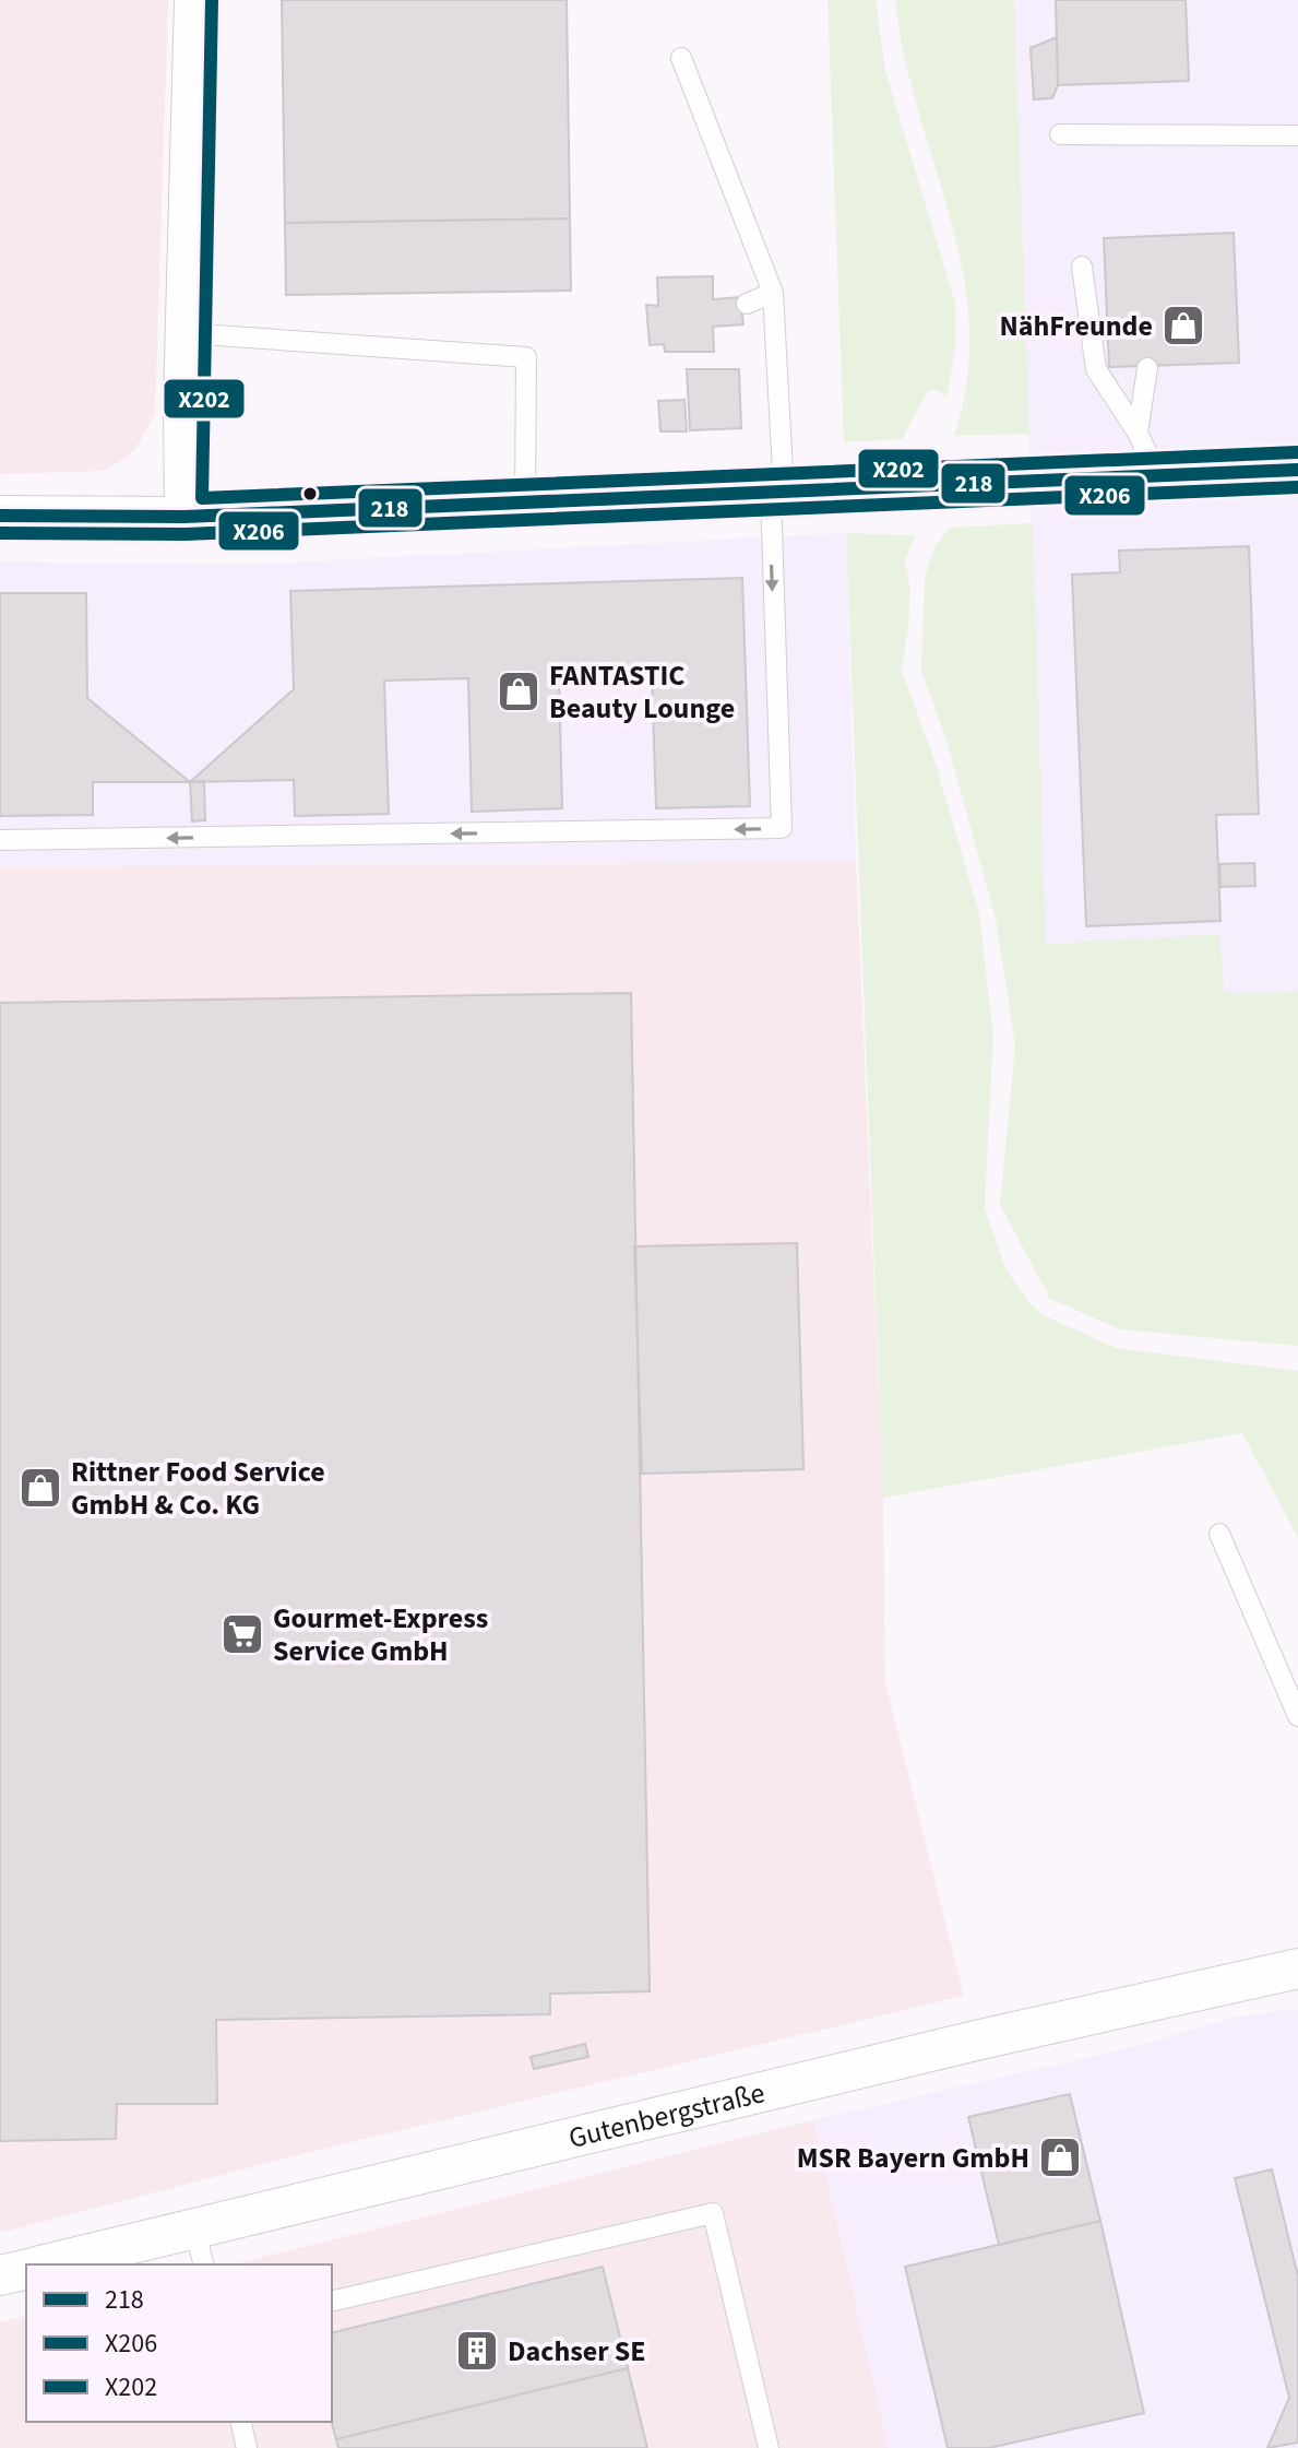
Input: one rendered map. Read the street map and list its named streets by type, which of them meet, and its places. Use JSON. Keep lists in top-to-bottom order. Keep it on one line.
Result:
{"streets":{"street":["Gutenbergstraße"]},"places":{"shop":["NähFreunde","FANTASTIC Beauty Lounge","Rittner Food Service GmbH & Co. KG","MSR Bayern GmbH"],"supermarket":["Gourmet-Express Service GmbH"],"building":["Dachser SE"]},"lines":["transit line X202","transit line 218","transit line X206"],"legend":["218","X206","X202"]}
